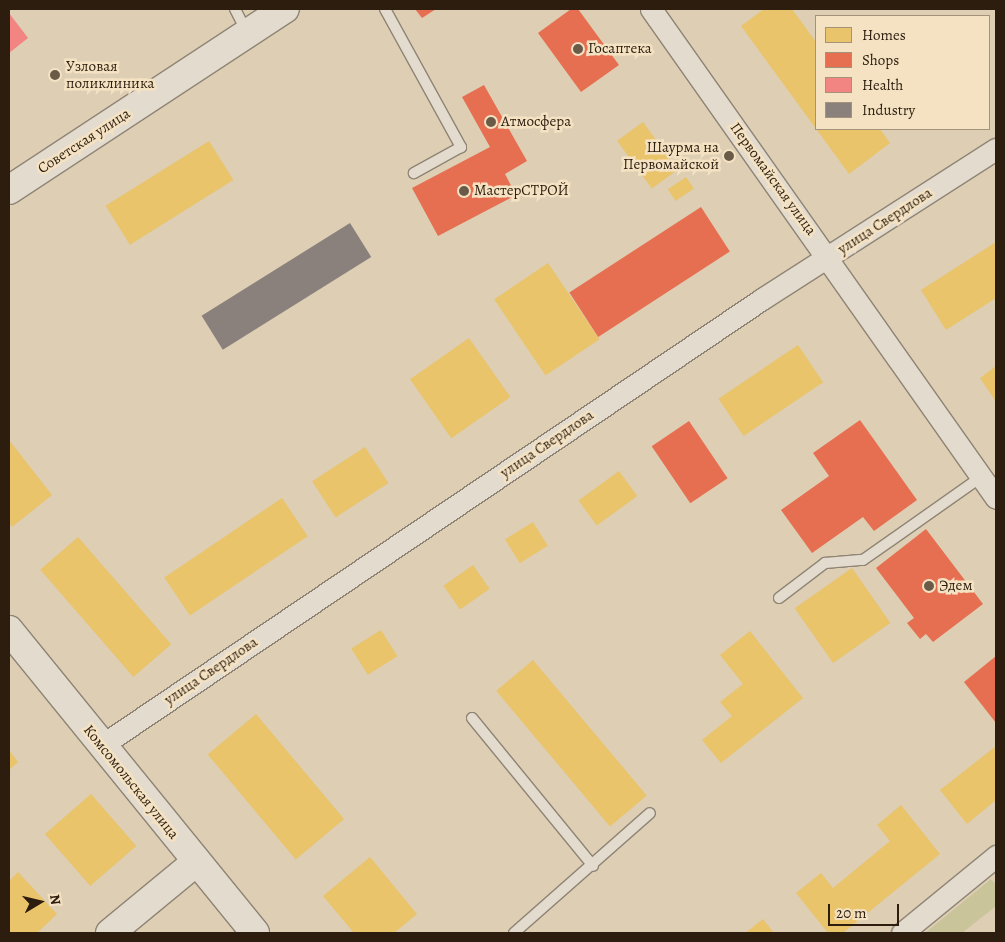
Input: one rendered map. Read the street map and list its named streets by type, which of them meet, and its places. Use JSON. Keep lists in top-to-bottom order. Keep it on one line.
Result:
{"streets":{"street":["Советская улица","Первомайская улица","улица Свердлова","Комсомольская улица"]},"crossings":[["Первомайская улица","улица Свердлова"],["улица Свердлова","Комсомольская улица"]],"places":["Госаптека","Узловая поликлиника","Атмосфера","Шаурма на Первомайской","МастерСТРОЙ","Эдем"],"legend":["Homes","Shops","Health","Industry"],"scale_bar":"20 m","north":"right"}
